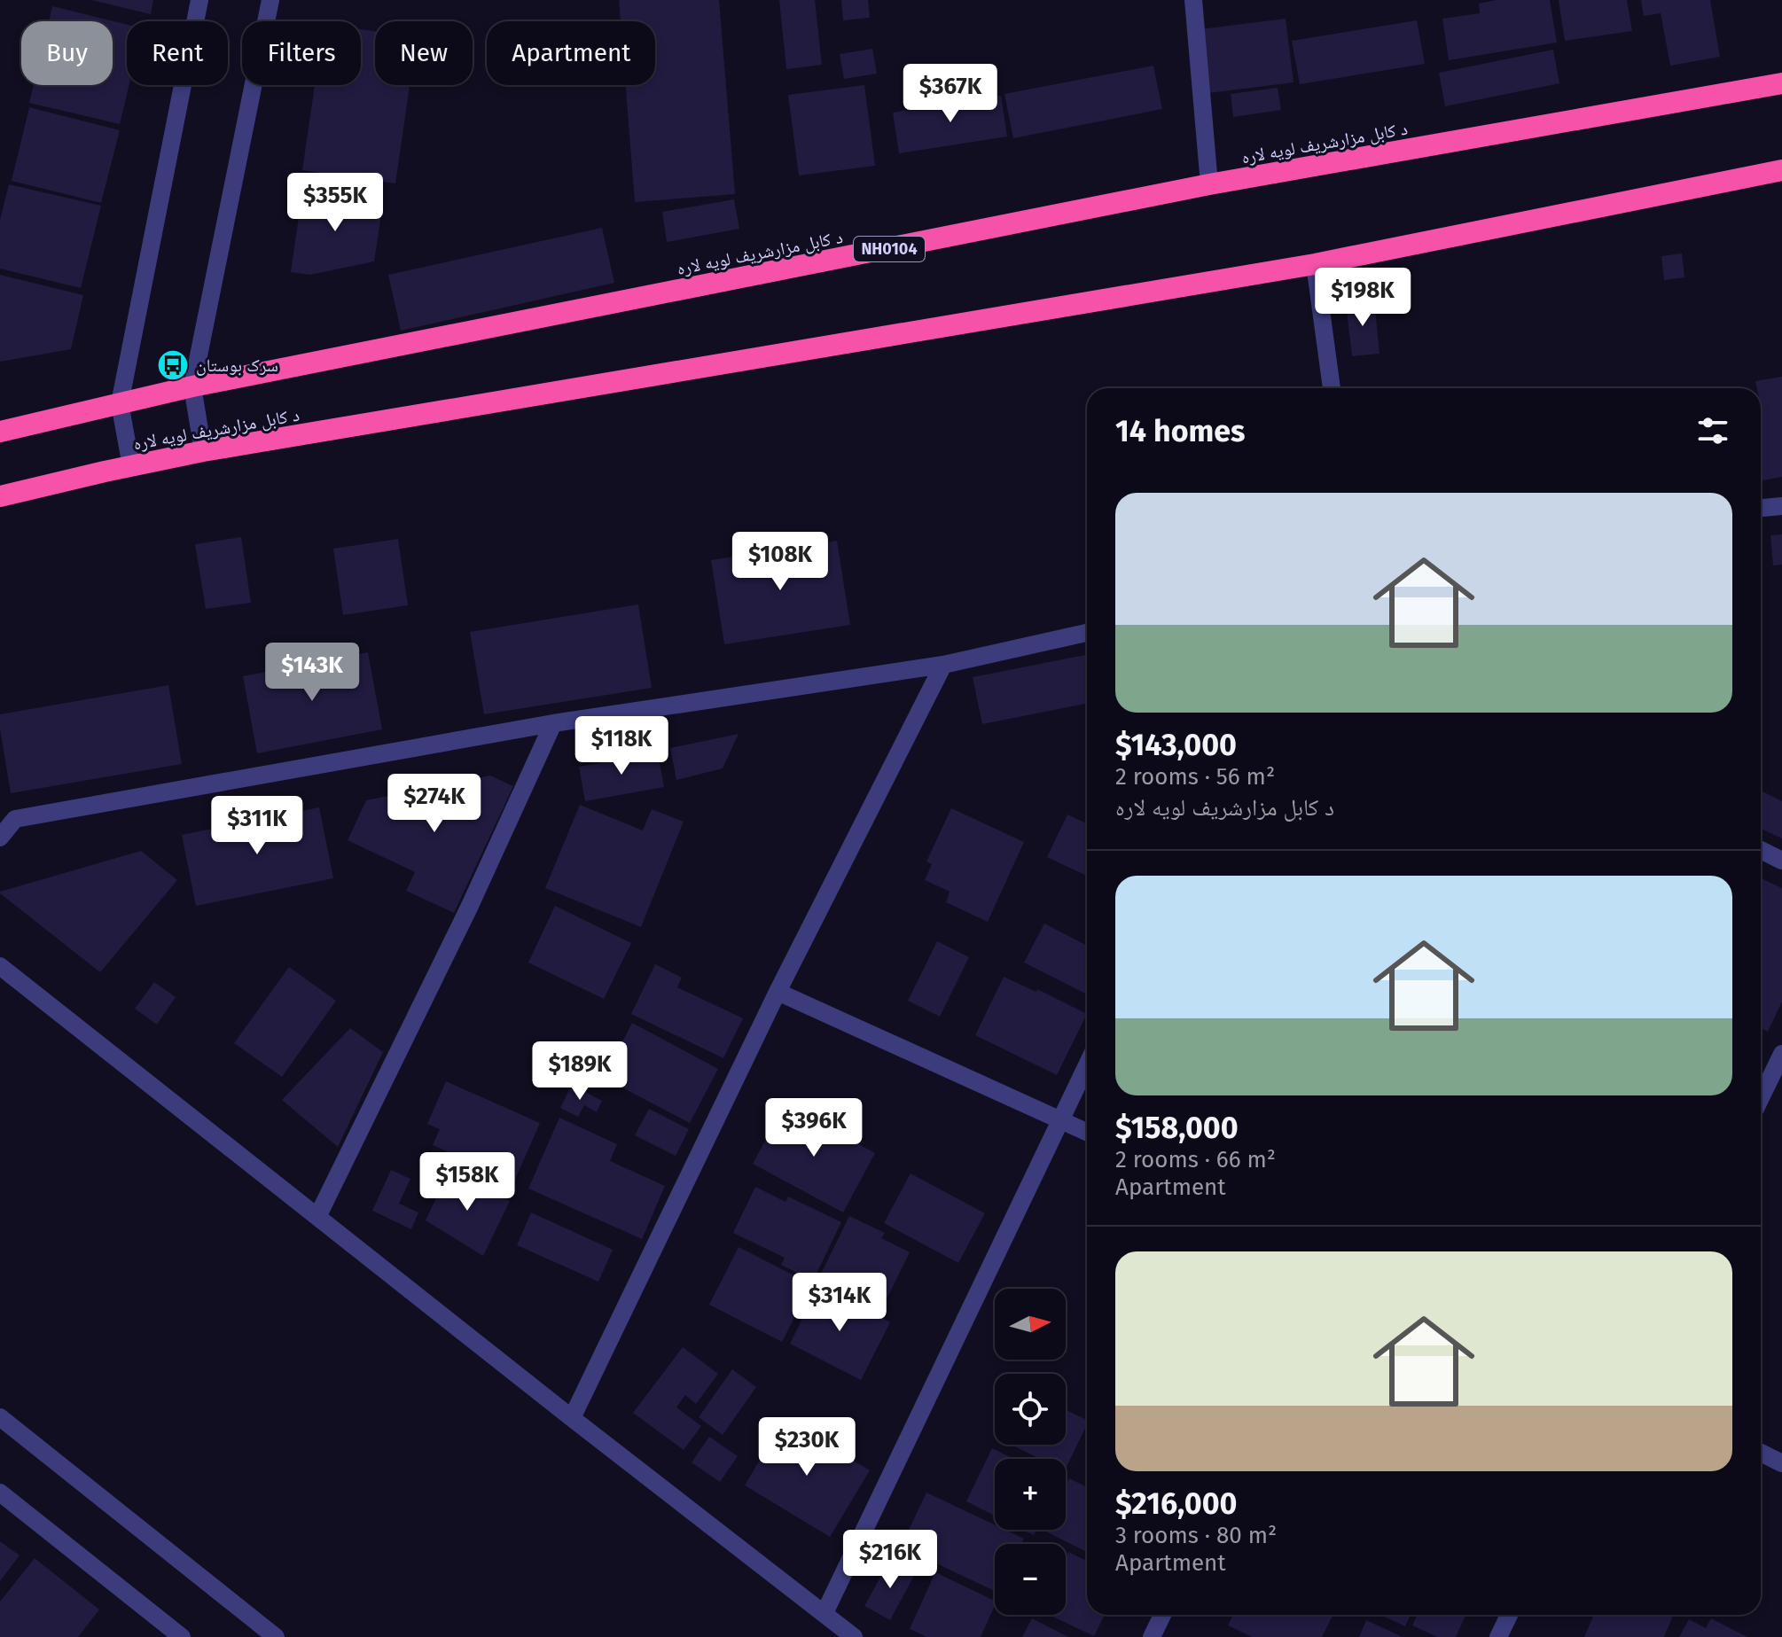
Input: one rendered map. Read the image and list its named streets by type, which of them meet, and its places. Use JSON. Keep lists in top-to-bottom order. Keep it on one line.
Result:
{"streets":{"highway":["د کابل مزارشریف لویه لاره","NH0104"]},"places":{"bus stop":["سرک بوستان"]},"north":"right","page":{"chip":["Buy","Rent","Filters","New","Apartment"],"price":["$367K","$355K","$198K","$108K","$143K","$118K","$274K","$311K","$189K","$396K","$158K","$314K","$230K","$216K"],"heading":"14 homes","list":[{"name":"$143,000","note":"2 rooms · 56 m² · د کابل مزارشریف لویه لاره"},{"name":"$158,000","note":"2 rooms · 66 m² · Apartment"},{"name":"$216,000","note":"3 rooms · 80 m² · Apartment"}],"map_buttons":["+","−"]}}
